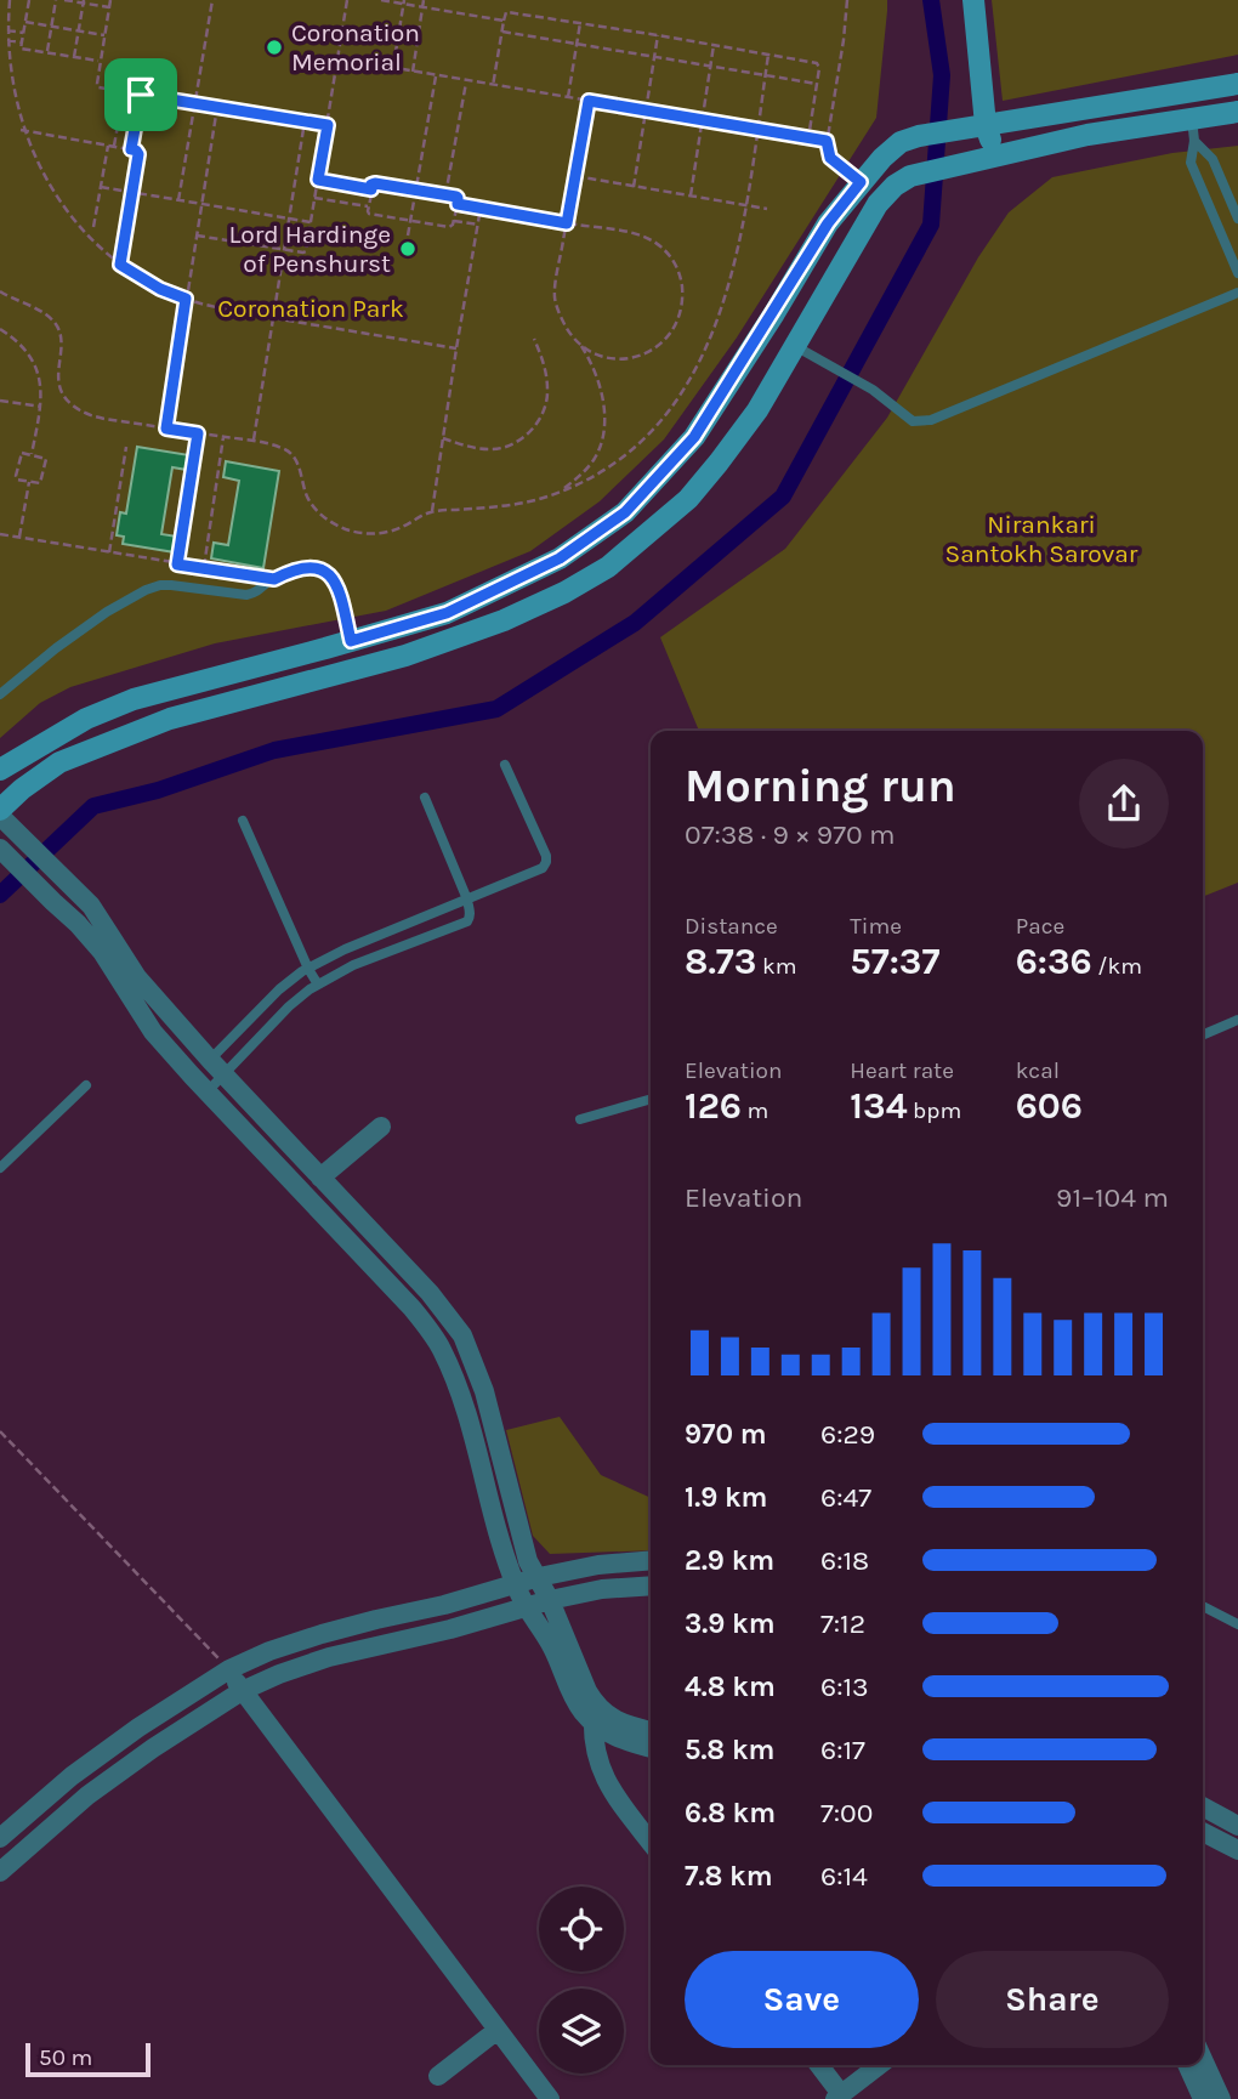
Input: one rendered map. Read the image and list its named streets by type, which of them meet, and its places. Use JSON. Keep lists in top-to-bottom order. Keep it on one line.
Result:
{"parks":["Coronation Park","Nirankari Santokh Sarovar"],"places":["Coronation Memorial","Lord Hardinge of Penshurst"],"scale_bar":"50 m","page":{"heading":["Morning run","07:38 · 9 × 970 m"],"stats":[["Distance","8.73 km"],["Time","57:37"],["Pace","6:36 /km"],["Elevation","126 m"],["Heart rate","134 bpm"],["kcal","606"]],"chart":["Elevation","91–104 m"],"list":[{"name":"970 m","note":"6:29"},{"name":"1.9 km","note":"6:47"},{"name":"2.9 km","note":"6:18"},{"name":"3.9 km","note":"7:12"},{"name":"4.8 km","note":"6:13"},{"name":"5.8 km","note":"6:17"},{"name":"6.8 km","note":"7:00"},{"name":"7.8 km","note":"6:14"}],"buttons":["Save","Share"],"scale":"50 m"}}
